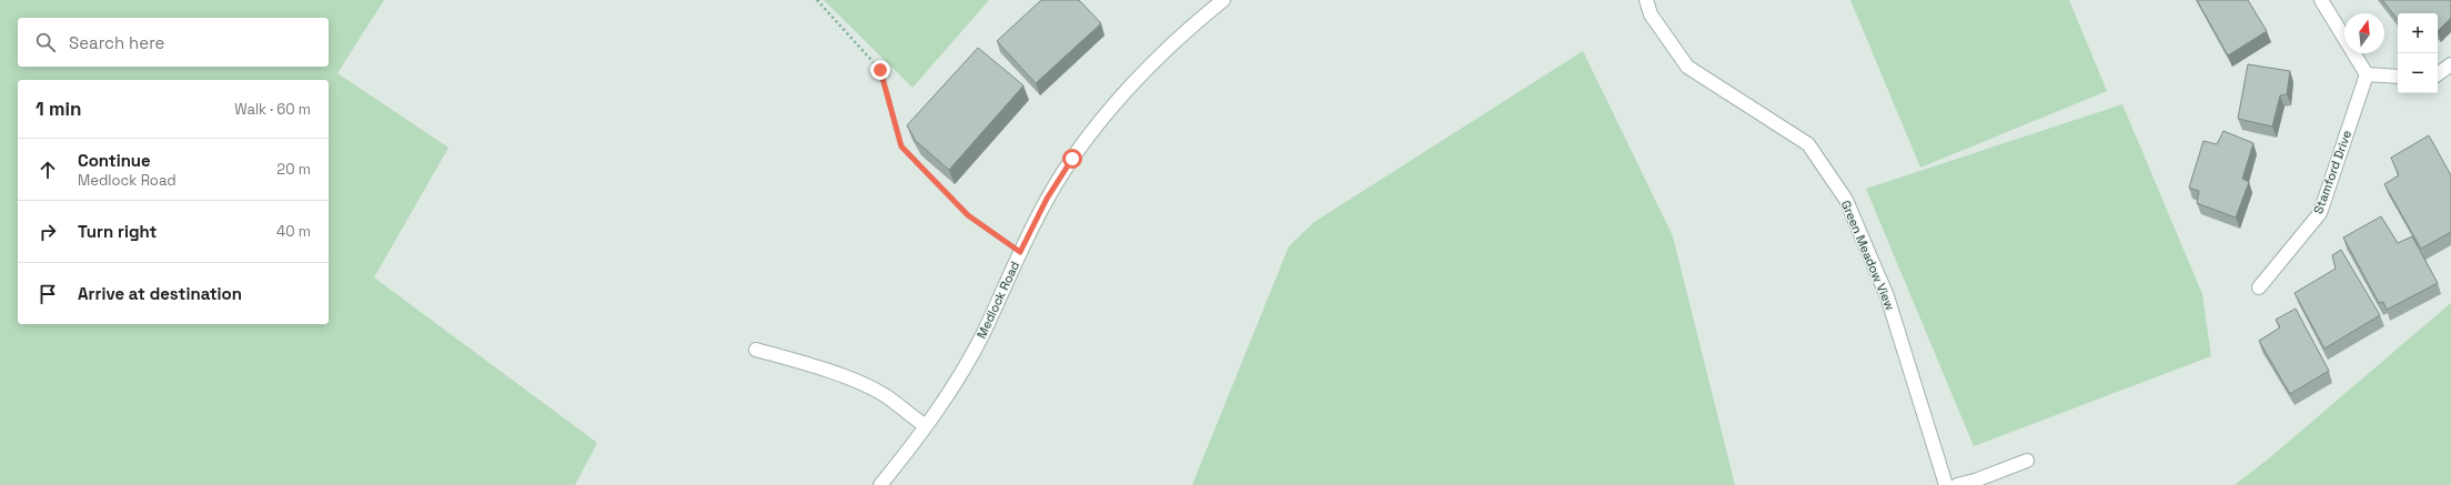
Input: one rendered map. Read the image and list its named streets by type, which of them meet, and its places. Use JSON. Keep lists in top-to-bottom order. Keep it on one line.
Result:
{"streets":{"street":["Stamford Drive","Green Meadow View","Medlock Road"]},"north":"top","page":{"map_buttons":["+","−"],"search":"Search here","heading":["1 min","Walk · 60 m"],"list":[["Continue","Medlock Road","20 m"],["Turn right","40 m"],"Arrive at destination"]}}
